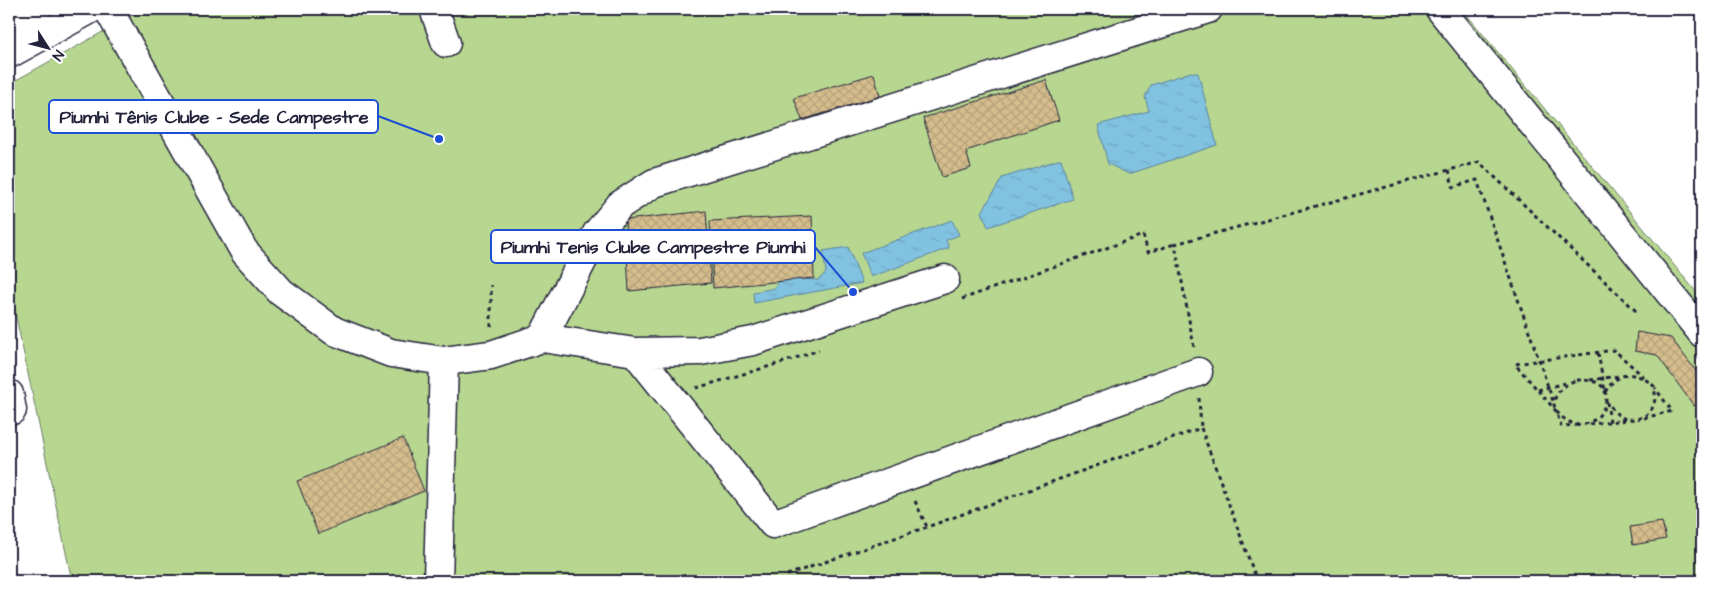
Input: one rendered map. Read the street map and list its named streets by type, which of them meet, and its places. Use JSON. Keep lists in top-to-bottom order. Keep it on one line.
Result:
{"places":["Piumhi Tênis Clube - Sede Campestre","Piumhi Tenis Clube Campestre Piumhi"],"north":"bottom right"}
